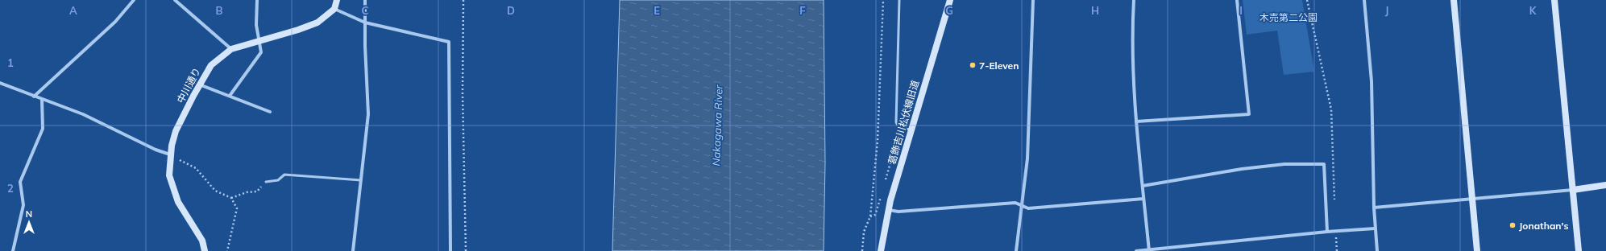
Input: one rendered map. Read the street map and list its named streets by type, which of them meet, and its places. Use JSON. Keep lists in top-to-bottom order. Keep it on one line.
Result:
{"streets":{"street":["中川通り","葛飾吉川松伏線旧道"]},"water":["Nakagawa River"],"parks":["木売第二公園"],"places":["7-Eleven","Jonathan's"],"north":"top","grid":{"columns":["A","B","C","D","E","F","G","H","I","J","K"],"rows":["1","2"]}}
